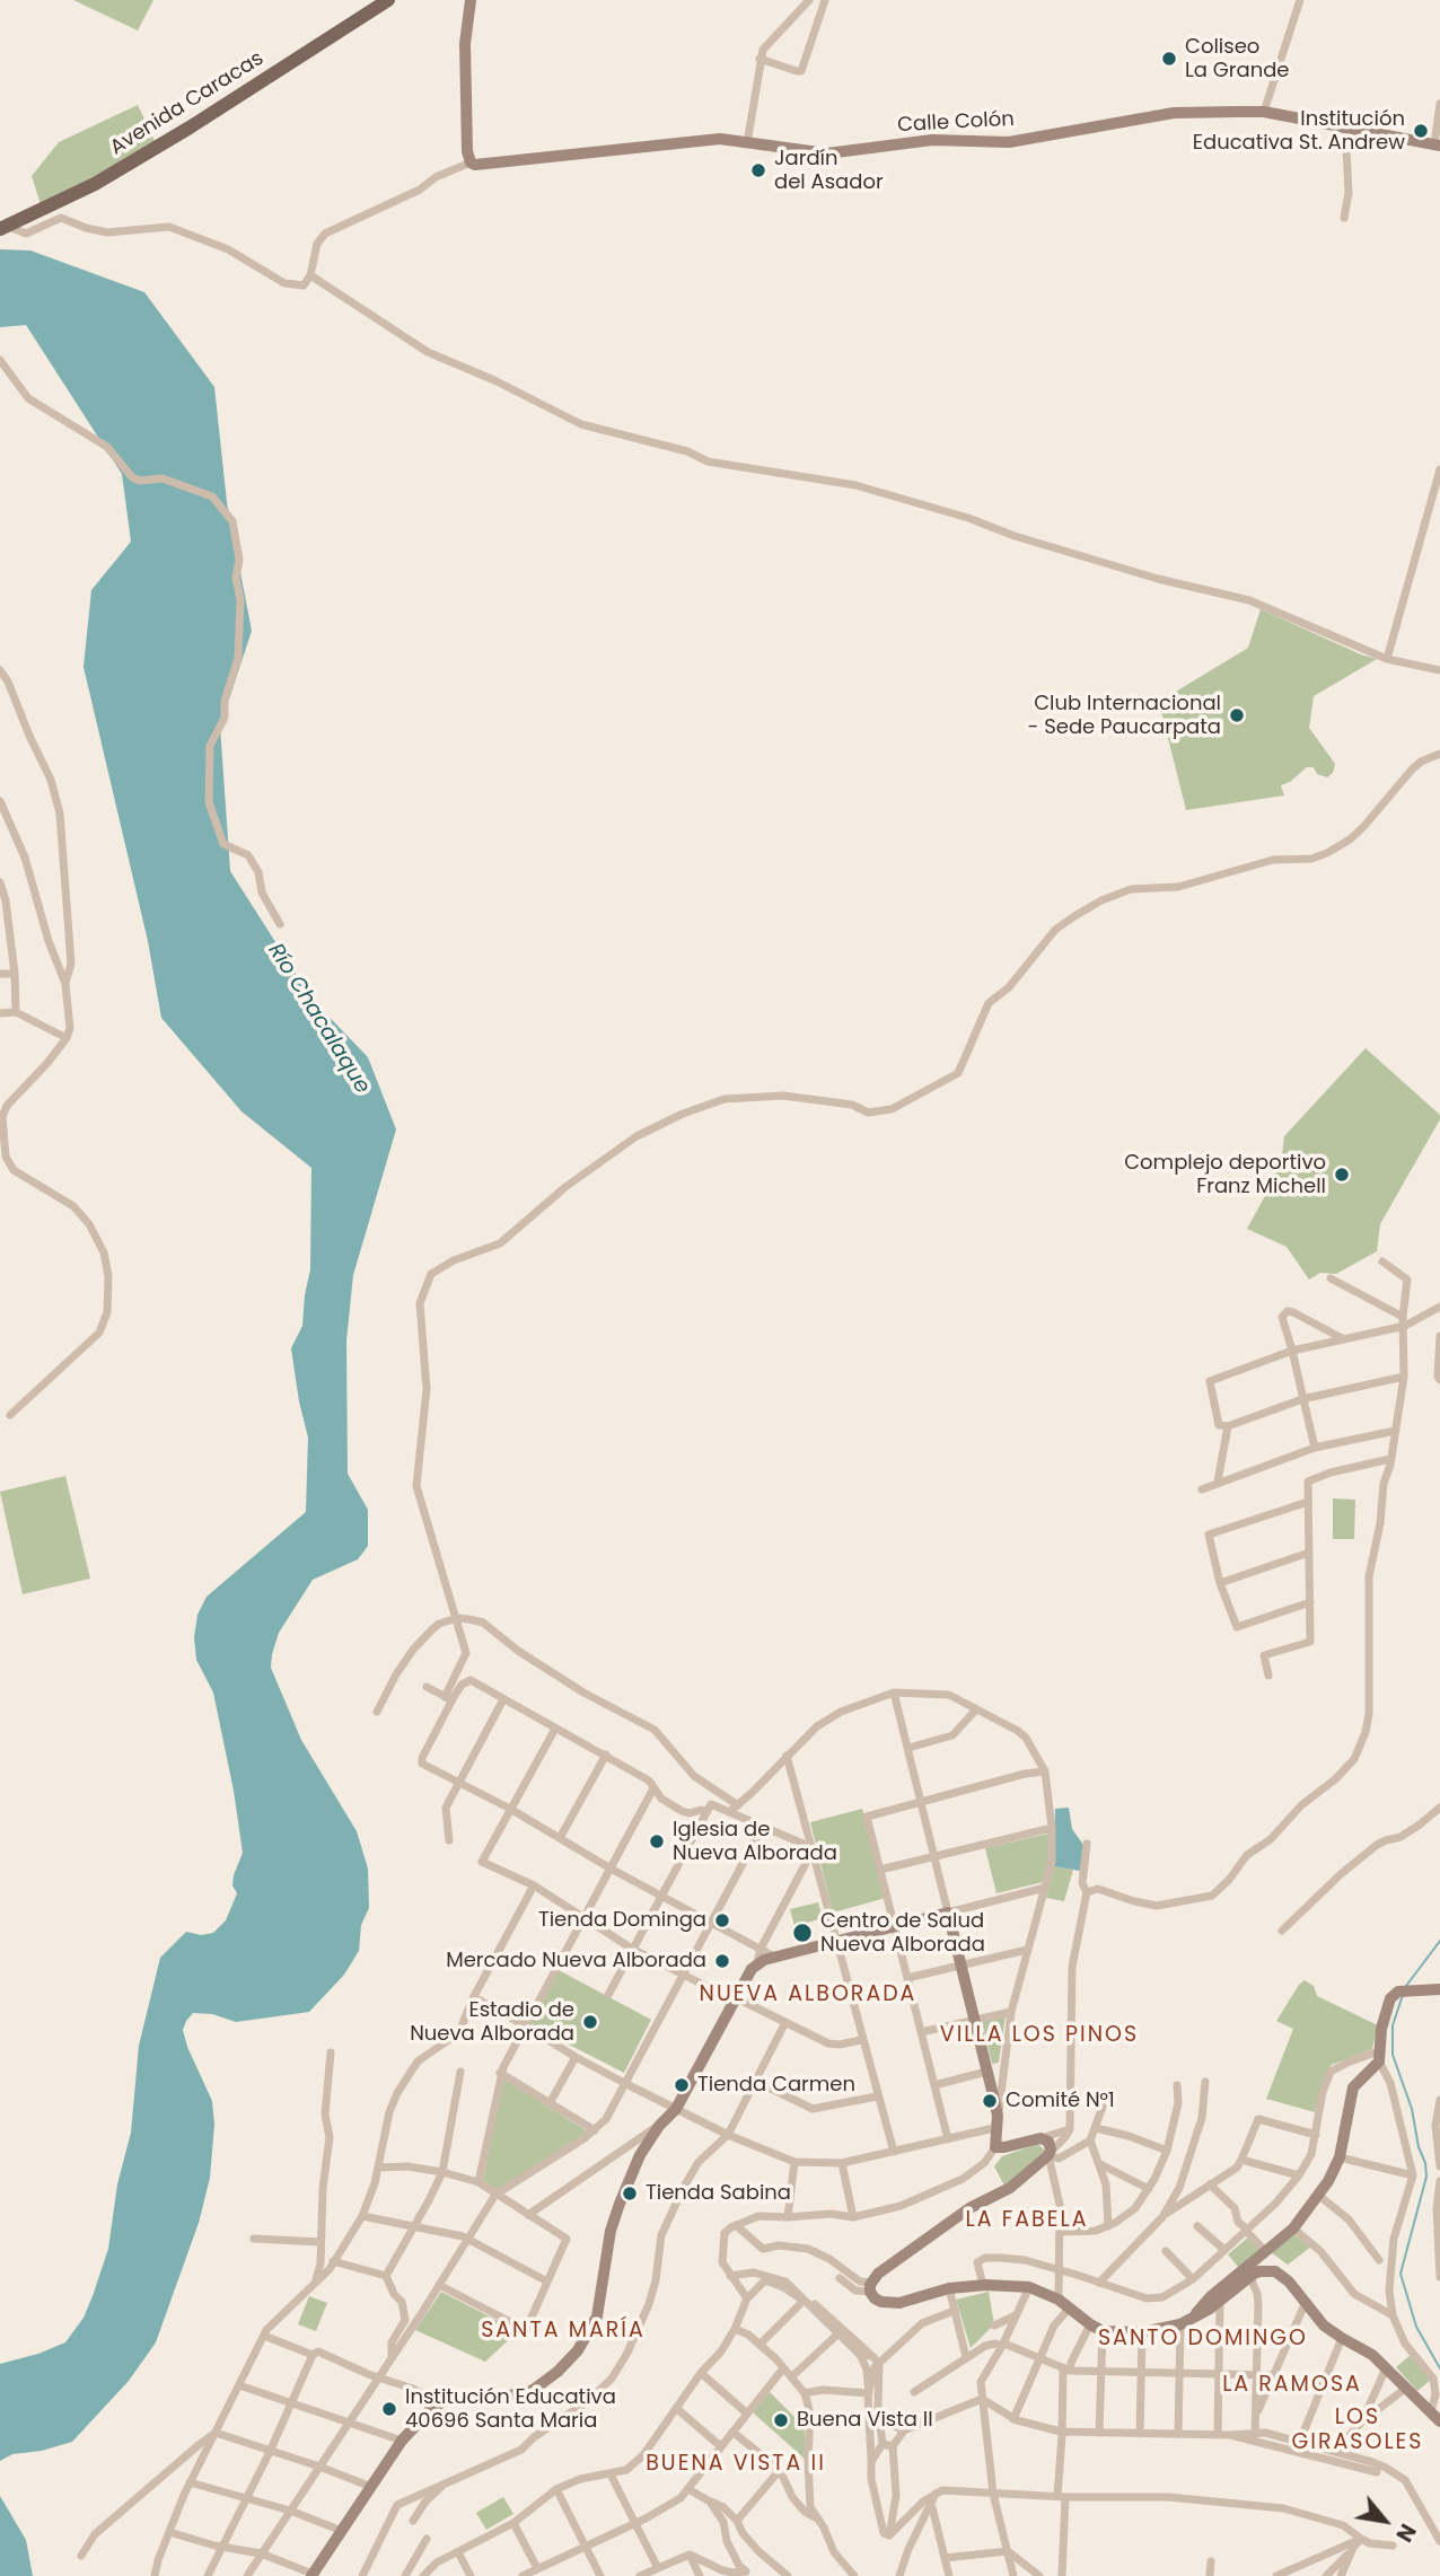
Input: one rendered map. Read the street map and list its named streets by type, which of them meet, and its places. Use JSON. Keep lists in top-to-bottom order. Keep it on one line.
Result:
{"streets":{"main road":["Avenida Caracas","Calle Colón"]},"districts":["NUEVA ALBORADA","VILLA LOS PINOS","LA FABELA","SANTA MARÍA","SANTO DOMINGO","LA RAMOSA","LOS GIRASOLES","BUENA VISTA II"],"water":["Río Chacalaque"],"places":["Coliseo La Grande","Institución Educativa St. Andrew","Jardín del Asador","Club Internacional - Sede Paucarpata","Complejo deportivo Franz Michell","Iglesia de Nueva Alborada","Tienda Dominga","Centro de Salud Nueva Alborada","Mercado Nueva Alborada","Estadio de Nueva Alborada","Tienda Carmen","Comité N°1","Tienda Sabina","Institución Educativa 40696 Santa Maria","Buena Vista II"],"north":"bottom right"}
